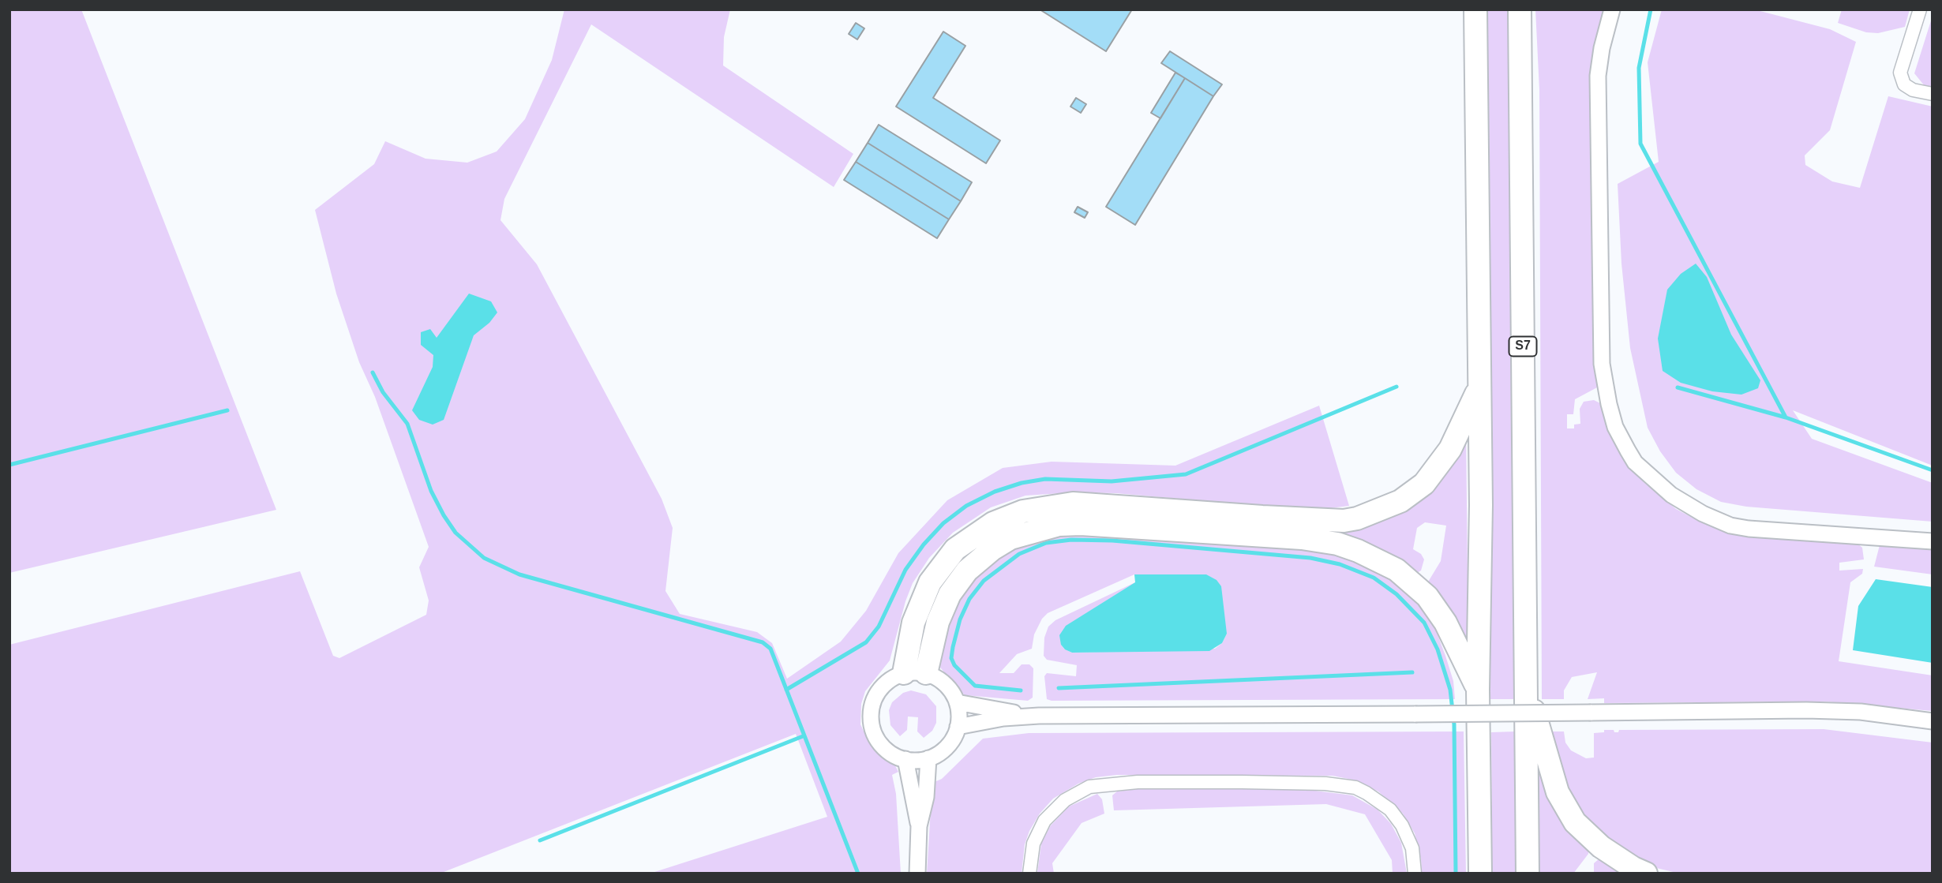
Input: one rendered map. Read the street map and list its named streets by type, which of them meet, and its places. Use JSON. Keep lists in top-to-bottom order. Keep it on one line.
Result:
{"streets":{"highway":["S7"]}}
